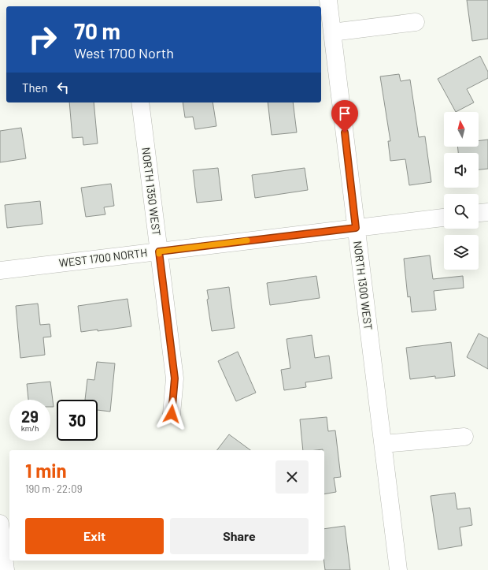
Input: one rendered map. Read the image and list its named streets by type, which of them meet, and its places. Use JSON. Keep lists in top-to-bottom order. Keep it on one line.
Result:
{"streets":{"street":["NORTH 1350 WEST","WEST 1700 NORTH","NORTH 1300 WEST"]},"crossings":[["NORTH 1350 WEST","WEST 1700 NORTH"],["WEST 1700 NORTH","NORTH 1300 WEST"]],"north":"top","page":{"turn":["70 m","West 1700 North"],"then":"Then","speed":"29 km/h","limit":"30","heading":["1 min","190 m · 22:09"],"buttons":["Exit","Share"]}}
